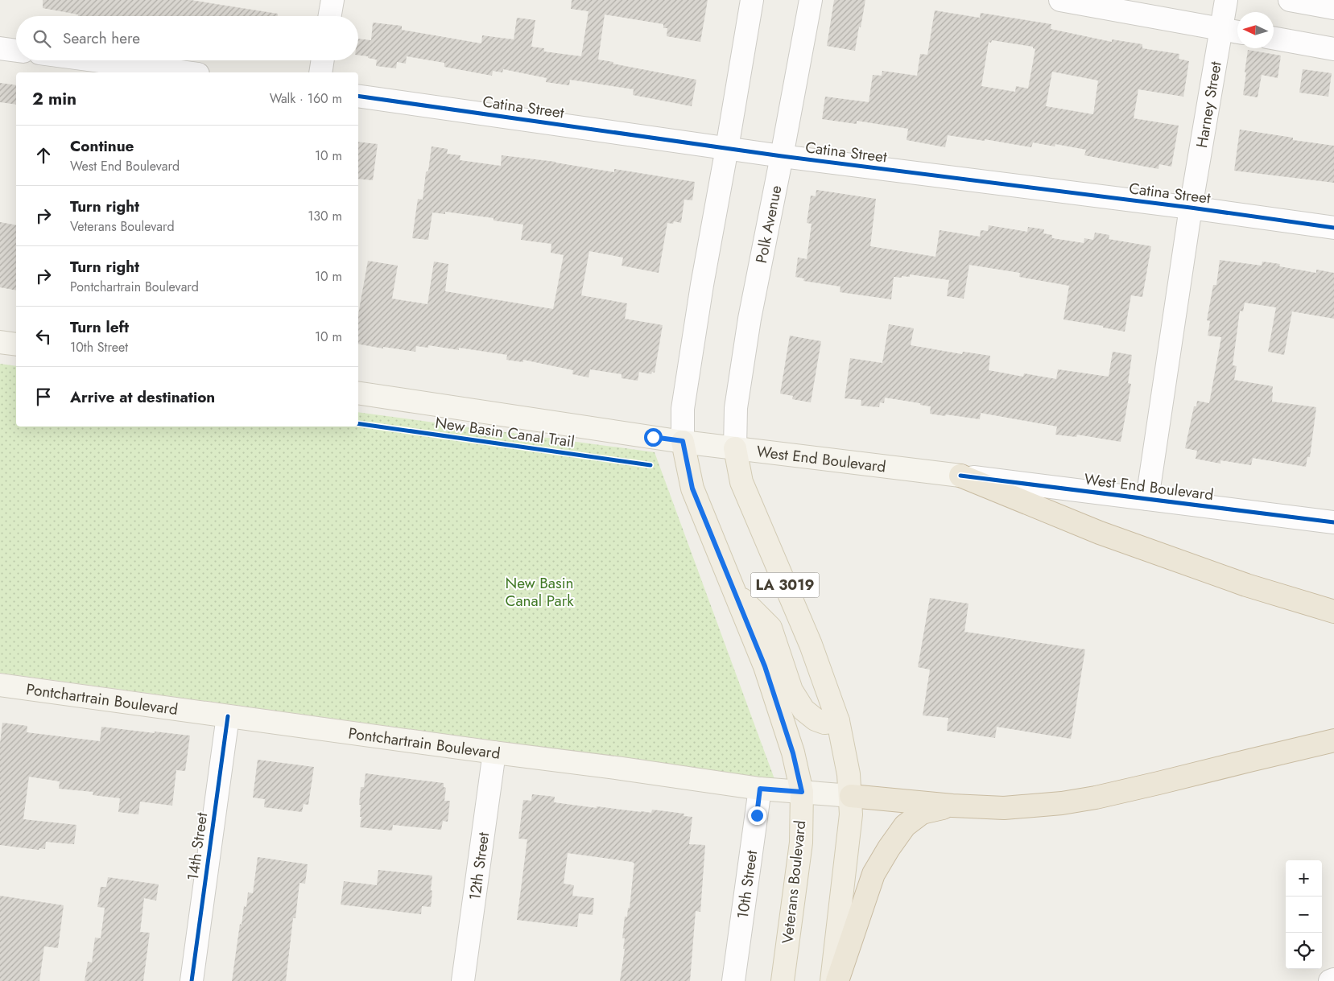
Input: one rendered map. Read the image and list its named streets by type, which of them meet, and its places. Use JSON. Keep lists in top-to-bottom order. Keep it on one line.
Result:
{"streets":{"main road":["West End Boulevard","LA 3019","Pontchartrain Boulevard","Veterans Boulevard"],"street":["Harney Street","Catina Street","Polk Avenue","14th Street","12th Street","10th Street"],"cycle path":["New Basin Canal Trail"]},"crossings":[["Harney Street","Catina Street"],["Harney Street","West End Boulevard"],["Catina Street","Polk Avenue"],["Polk Avenue","West End Boulevard"],["Polk Avenue","LA 3019"],["West End Boulevard","LA 3019"],["West End Boulevard","Veterans Boulevard"],["LA 3019","Pontchartrain Boulevard"],["Pontchartrain Boulevard","14th Street"],["Pontchartrain Boulevard","12th Street"],["Pontchartrain Boulevard","Veterans Boulevard"],["Pontchartrain Boulevard","10th Street"]],"parks":["New Basin Canal Park"],"north":"left","page":{"search":"Search here","heading":["2 min","Walk · 160 m"],"list":[["Continue","West End Boulevard","10 m"],["Turn right","Veterans Boulevard","130 m"],["Turn right","Pontchartrain Boulevard","10 m"],["Turn left","10th Street","10 m"],"Arrive at destination"],"map_buttons":["+","−"]}}
